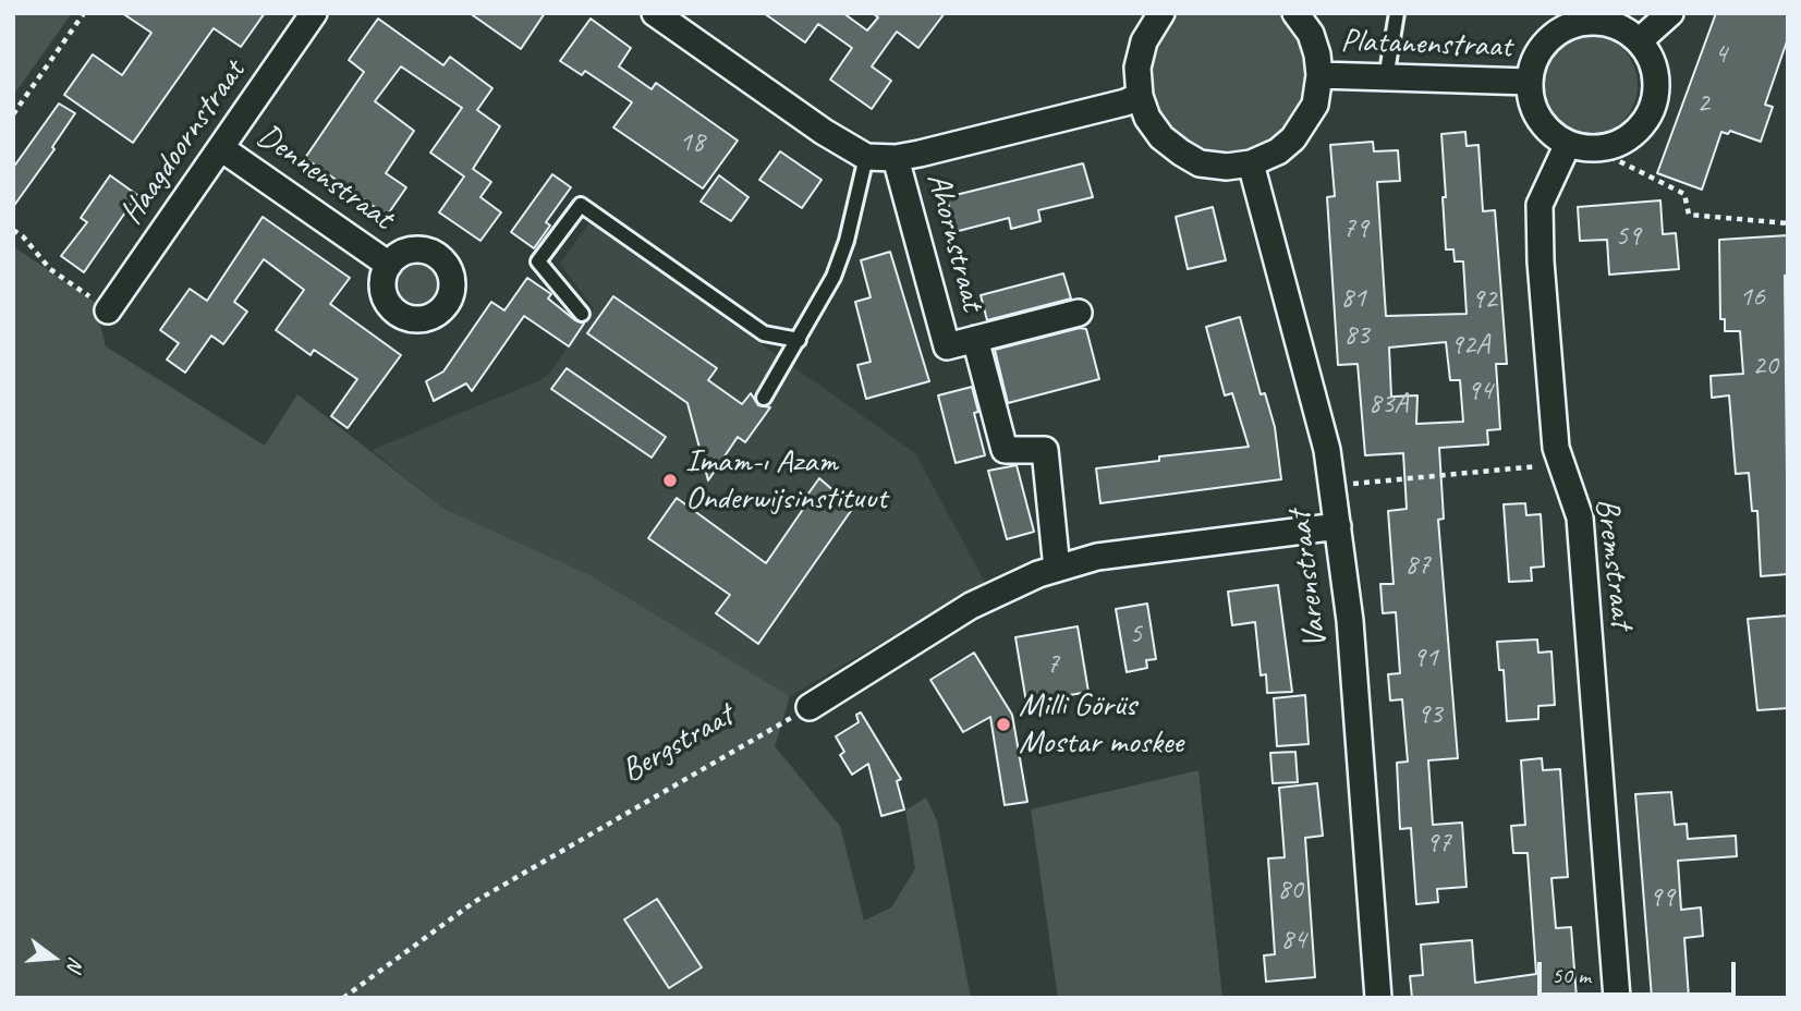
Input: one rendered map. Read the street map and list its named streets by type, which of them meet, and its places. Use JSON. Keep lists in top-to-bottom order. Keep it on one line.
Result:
{"streets":{"street":["Platanenstraat","Haagdoornstraat","Dennenstraat","Ahornstraat","Bremstraat","Varenstraat"],"path":["Bergstraat"]},"crossings":[["Platanenstraat","Bremstraat"],["Haagdoornstraat","Dennenstraat"]],"places":["Imam-ı Azam Onderwijsinstituut","Milli Görüs Mostar moskee"],"house_numbers":["4","2","18","79","59","16","81","92","83","92A","20","94","83A","87","5","91","7","93","97","80","99","84"],"scale_bar":"50 m","north":"right"}
